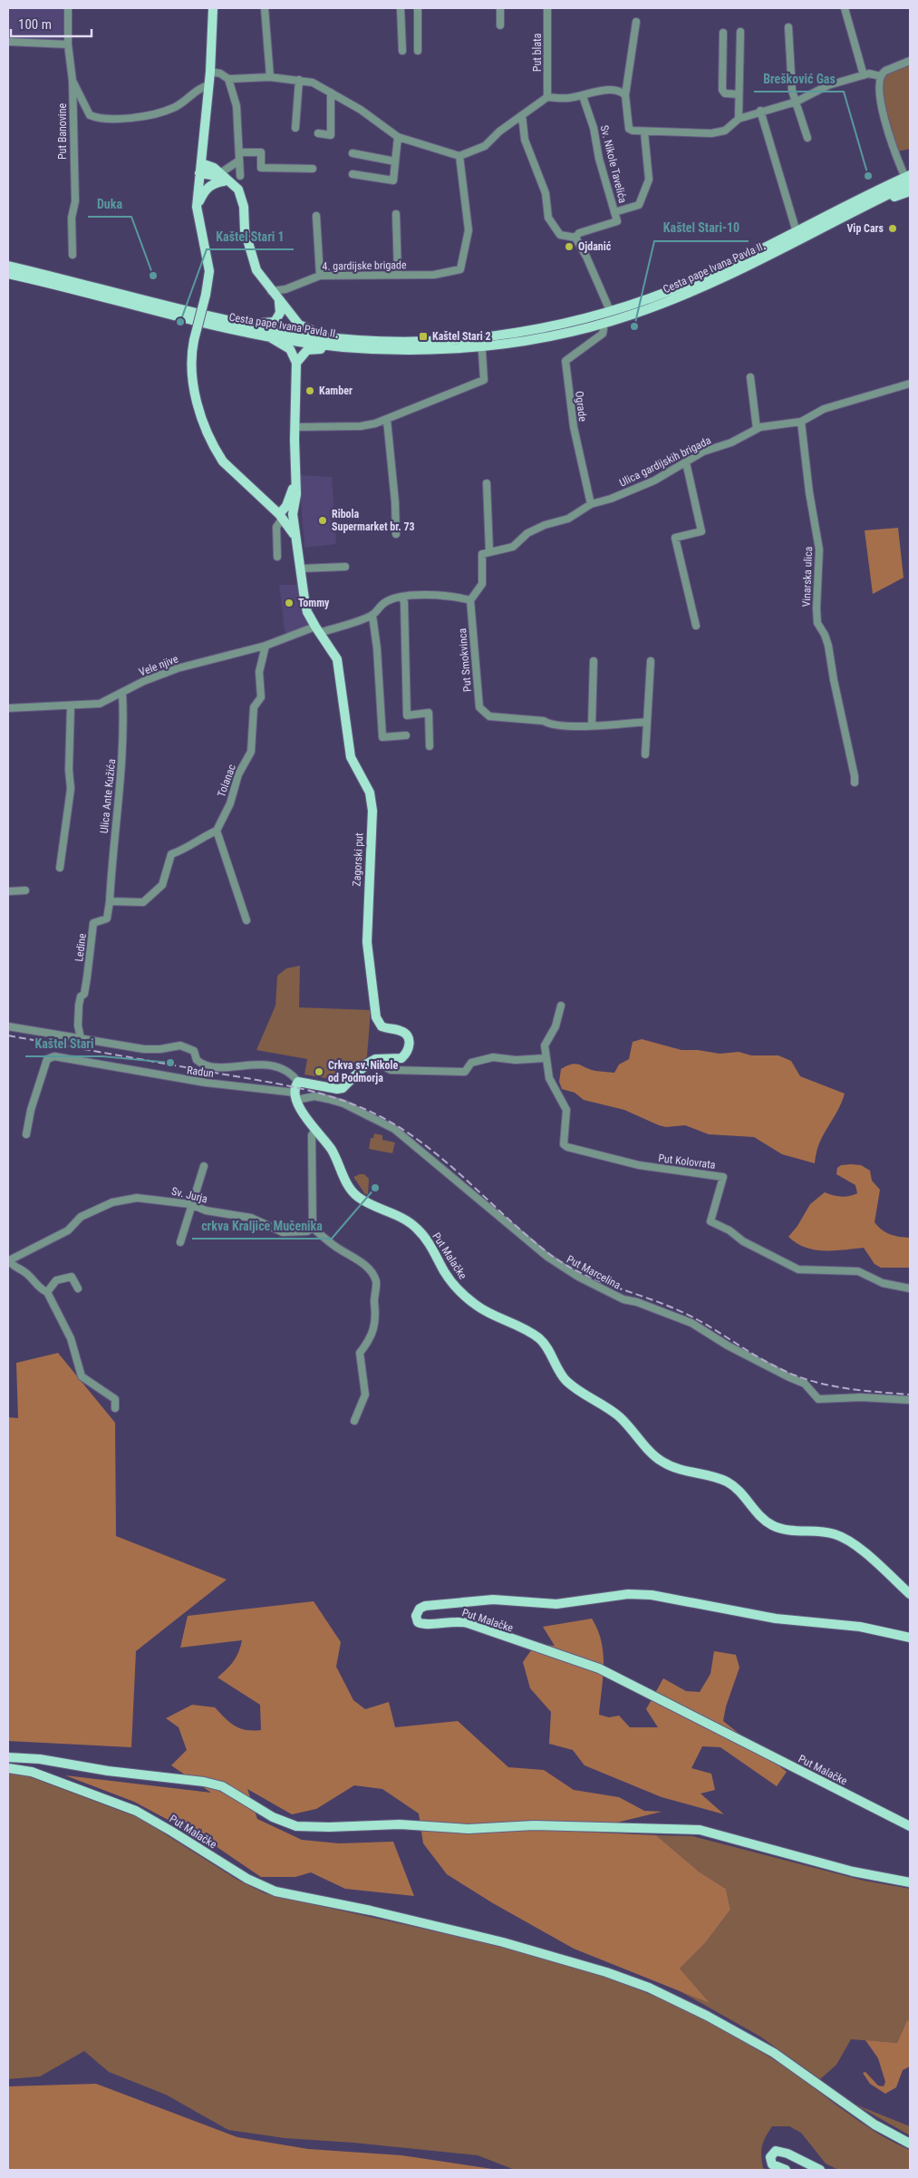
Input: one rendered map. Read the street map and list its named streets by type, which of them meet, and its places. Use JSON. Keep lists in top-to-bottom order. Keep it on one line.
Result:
{"streets":{"main road":["Cesta pape Ivana Pavla II.","Zagorski put","Put Malačke"],"street":["Put blata","Put Banovine","Sv. Nikole Tavelića","4. gardijske brigade","Ograde","Ulica gardijskih brigada","Vinarska ulica","Put Smokvinca","Vele njive","Tolanac","Ulica Ante Kužića","Ledine","Radun","Put Kolovrata","Sv. Jurja","Put Marcelina"]},"crossings":[["Ograde","Ulica gardijskih brigada"],["Ulica gardijskih brigada","Vinarska ulica"],["Vele njive","Tolanac"],["Vele njive","Ulica Ante Kužića"],["Vele njive","Zagorski put"],["Ulica Ante Kužića","Ledine"],["Radun","Put Malačke"],["Radun","Put Marcelina"],["Put Malačke","Put Marcelina"]],"places":{"other":["Brešković Gas","Vip Cars","Ojdanić","Duka","Kaštel Stari 1","Kaštel Stari-10","Kamber","Ribola Supermarket br. 73","Tommy","Kaštel Stari","Crkva sv. Nikole od Podmorja","crkva Kraljice Mučenika"],"transit":["Kaštel Stari 2"]},"scale_bar":"100 m"}
